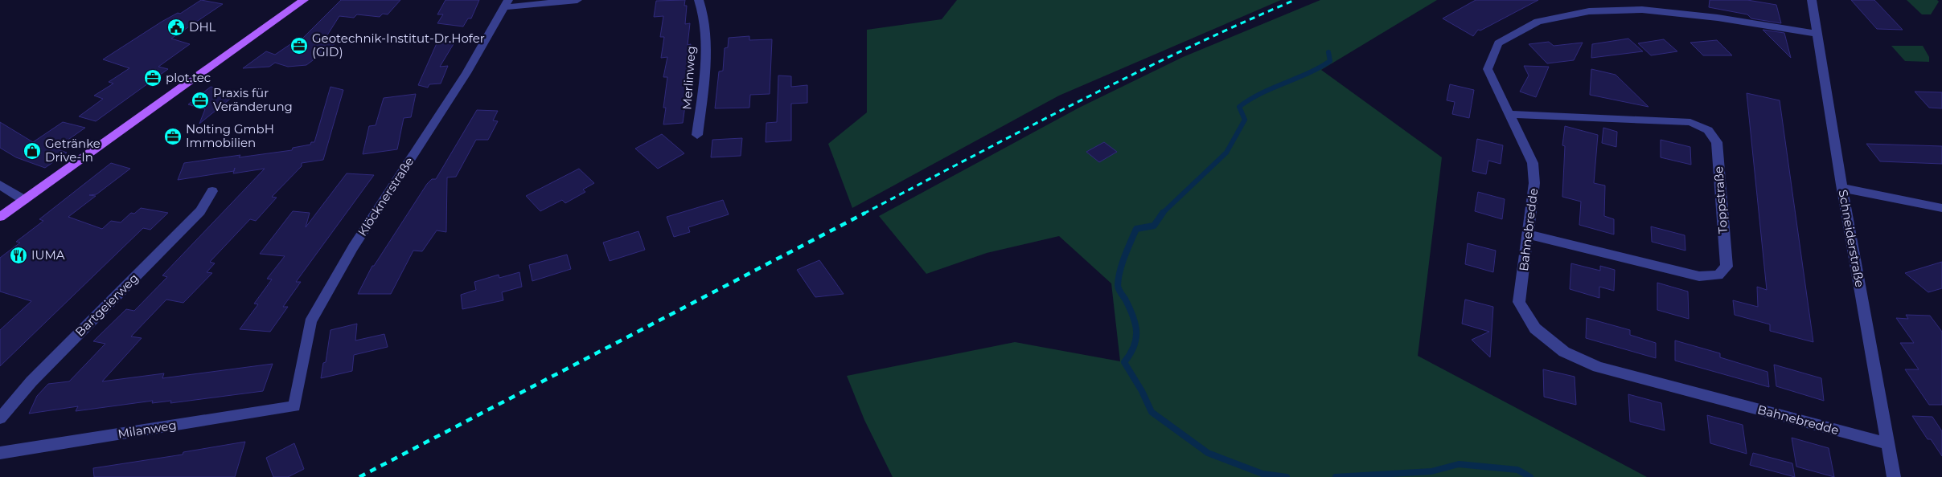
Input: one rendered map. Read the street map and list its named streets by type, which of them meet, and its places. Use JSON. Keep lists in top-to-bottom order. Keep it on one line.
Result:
{"streets":{"street":["Merlinweg","Klöcknerstraße","Toppstraße","Bahnebredde","Schneiderstraße","Bartgeierweg","Milanweg"]},"crossings":[["Klöcknerstraße","Milanweg"],["Toppstraße","Bahnebredde"],["Bahnebredde","Schneiderstraße"]],"places":{"public building":["DHL"],"office":["Geotechnik-Institut-Dr.Hofer (GID)","plot.tec","Praxis für Veränderung","Nolting GmbH Immobilien"],"shop":["Getränke Drive-In"],"restaurant":["IUMA"]}}
